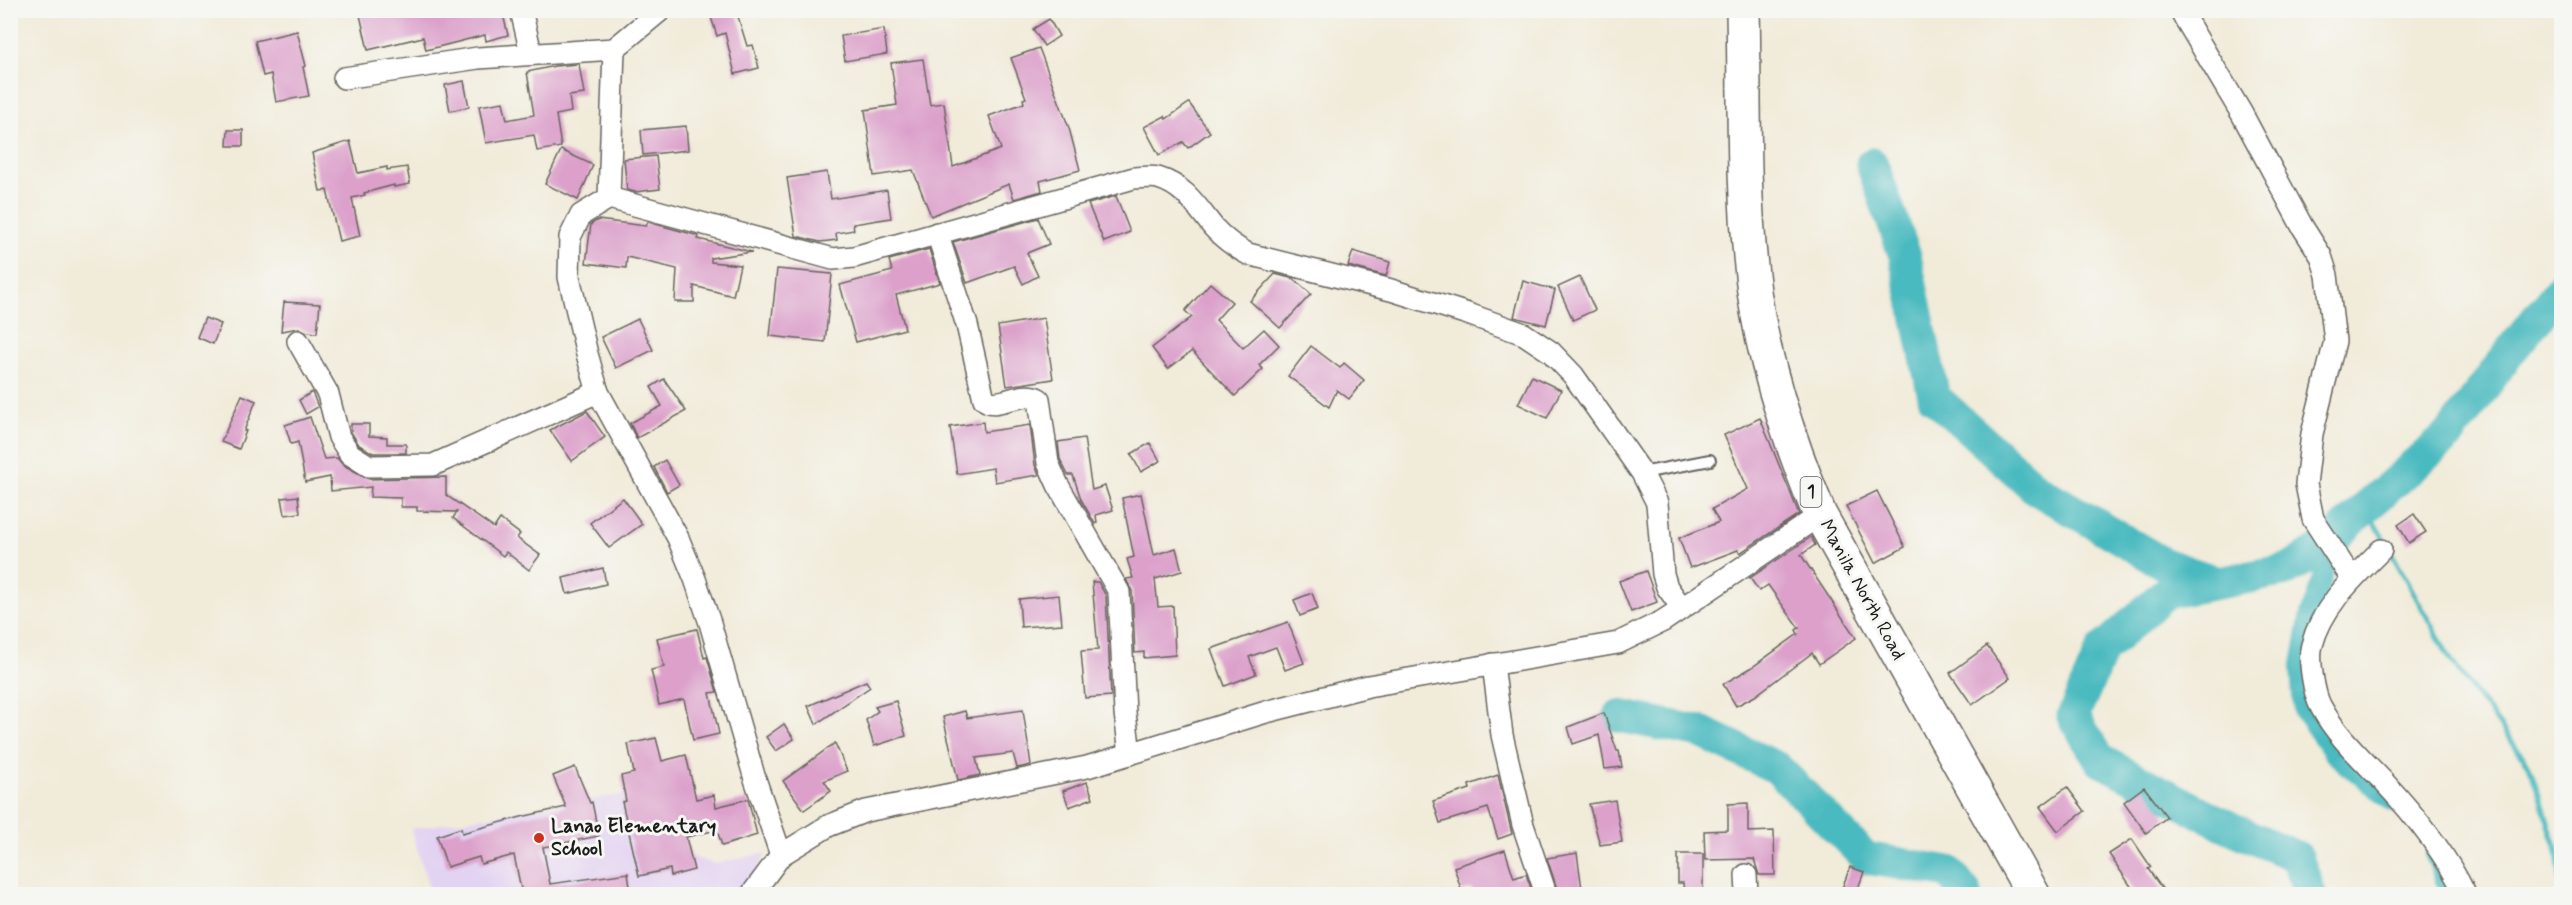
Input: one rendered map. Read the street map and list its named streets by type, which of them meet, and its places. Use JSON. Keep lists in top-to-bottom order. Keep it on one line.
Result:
{"streets":{"highway":["1","Manila North Road"]},"places":["Lanao Elementary School"]}
